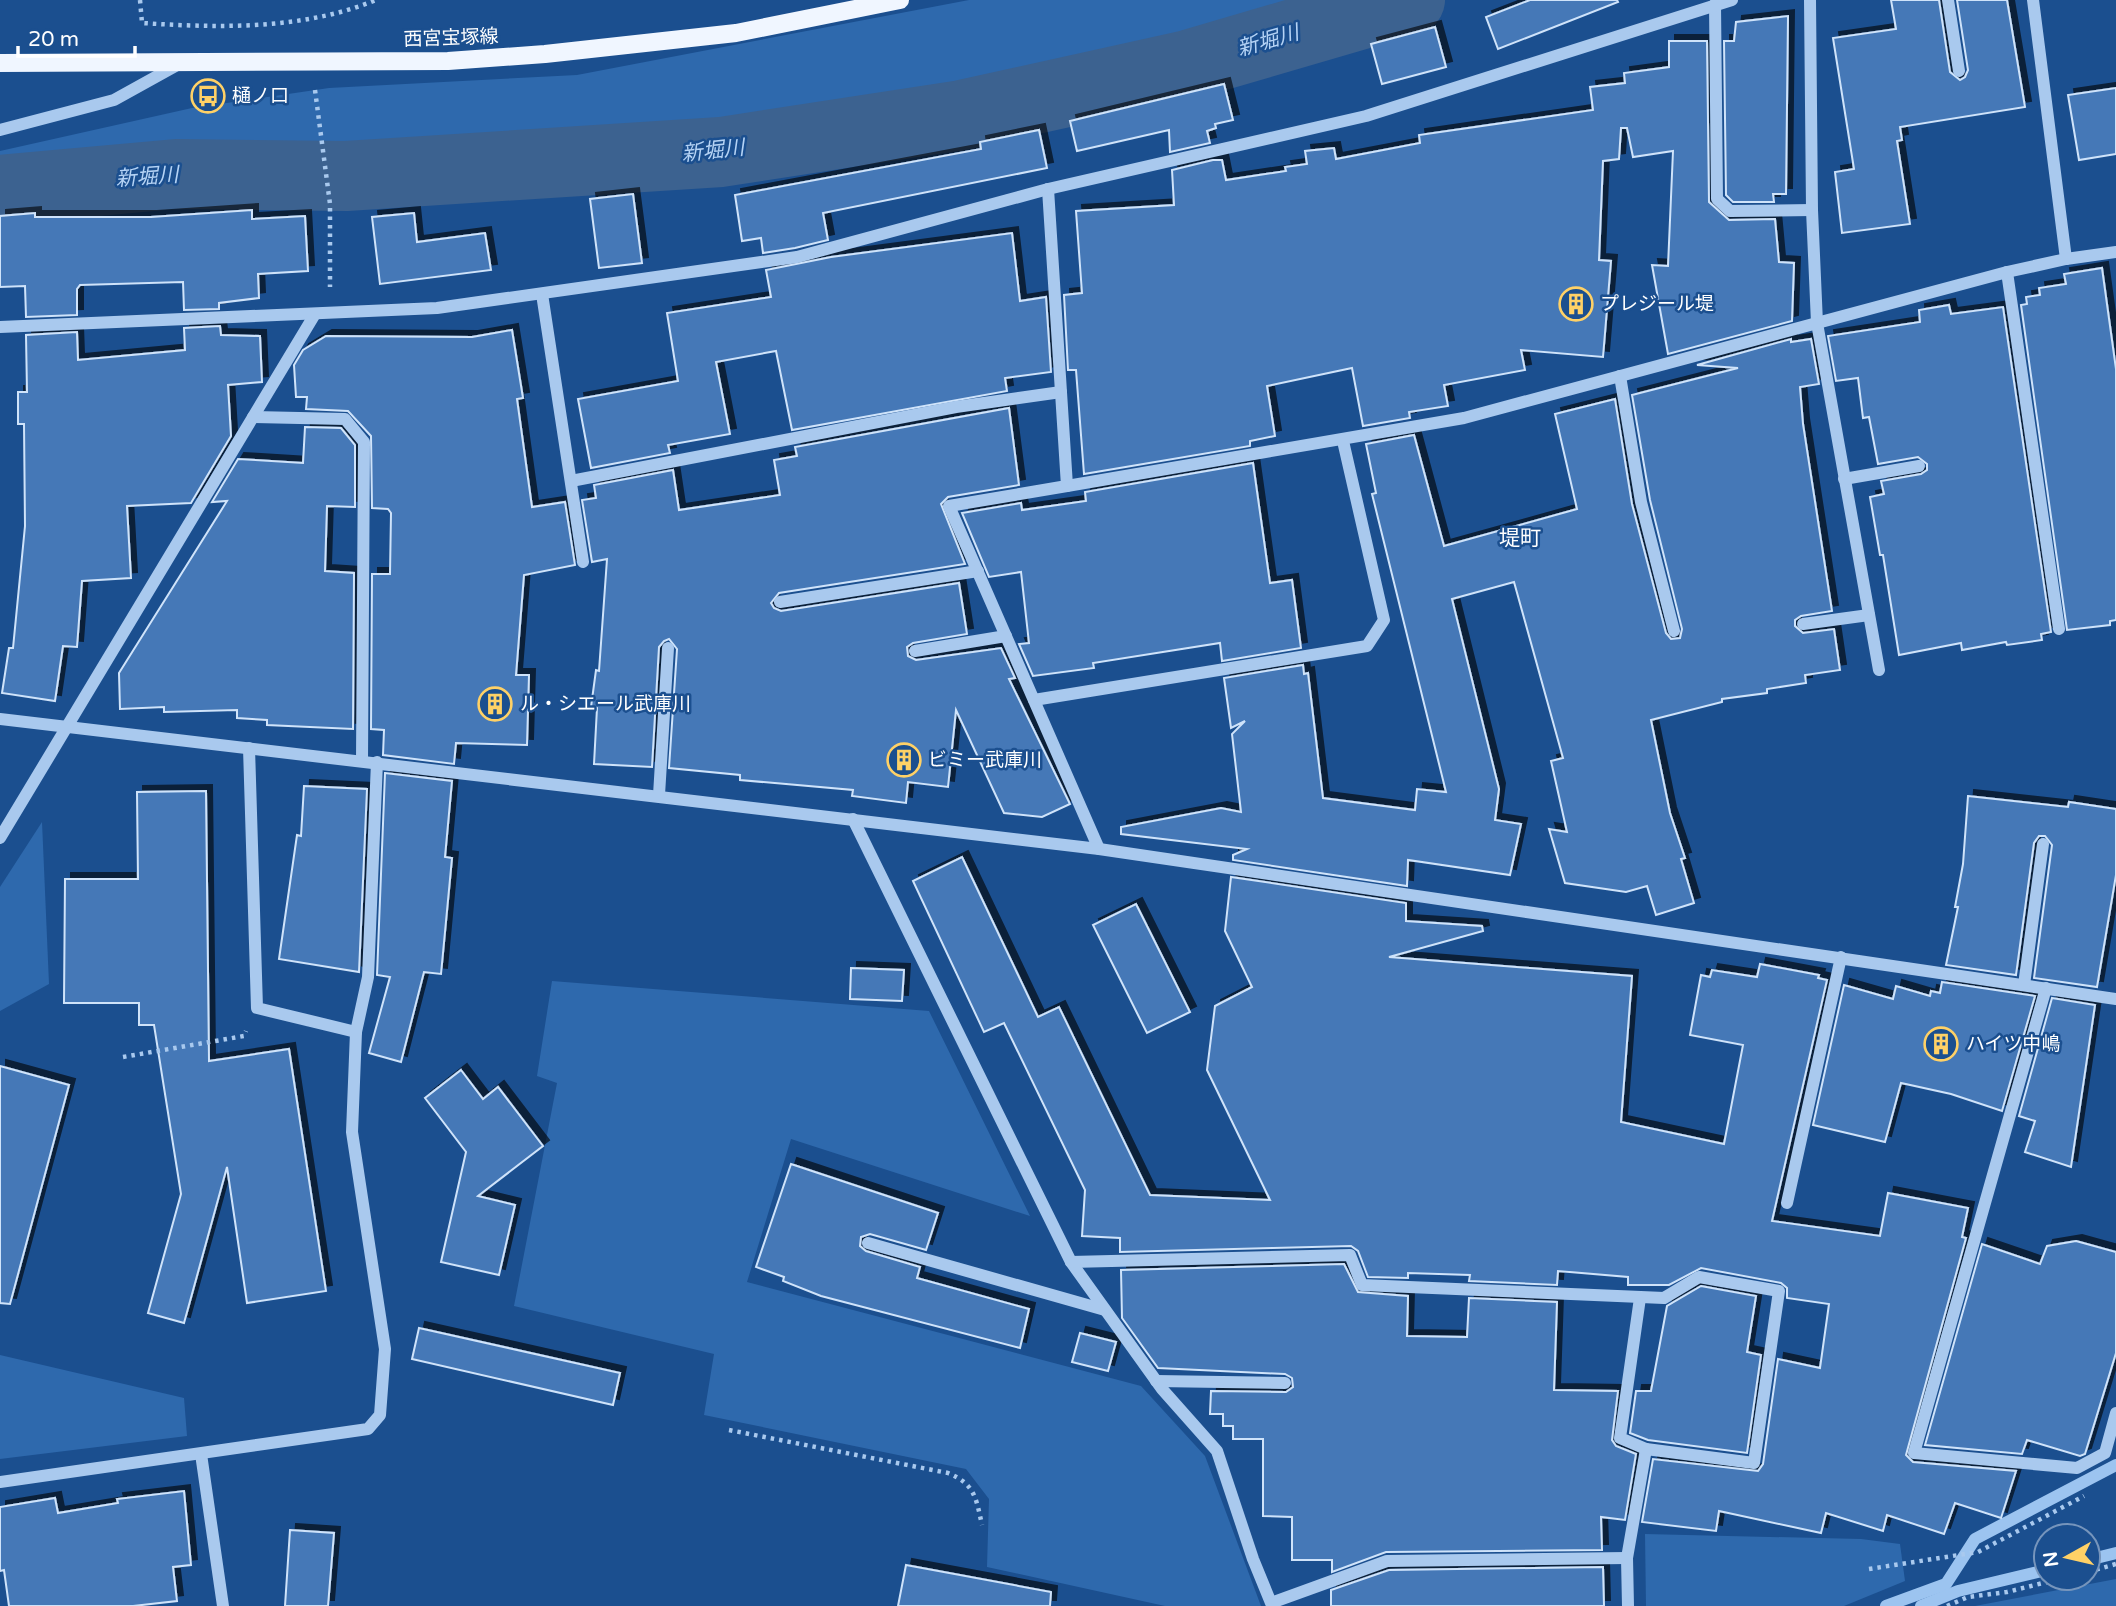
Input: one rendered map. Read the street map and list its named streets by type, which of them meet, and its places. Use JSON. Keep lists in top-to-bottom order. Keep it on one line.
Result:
{"streets":{"main road":["西宮宝塚線"]},"districts":["堤町"],"water":["新堀川"],"places":{"bus stop":["樋ノ口"],"building":["プレジール堤","ル・シエール武庫川","ビミー武庫川","ハイツ中嶋"]},"scale_bar":"20 m","north":"left"}
